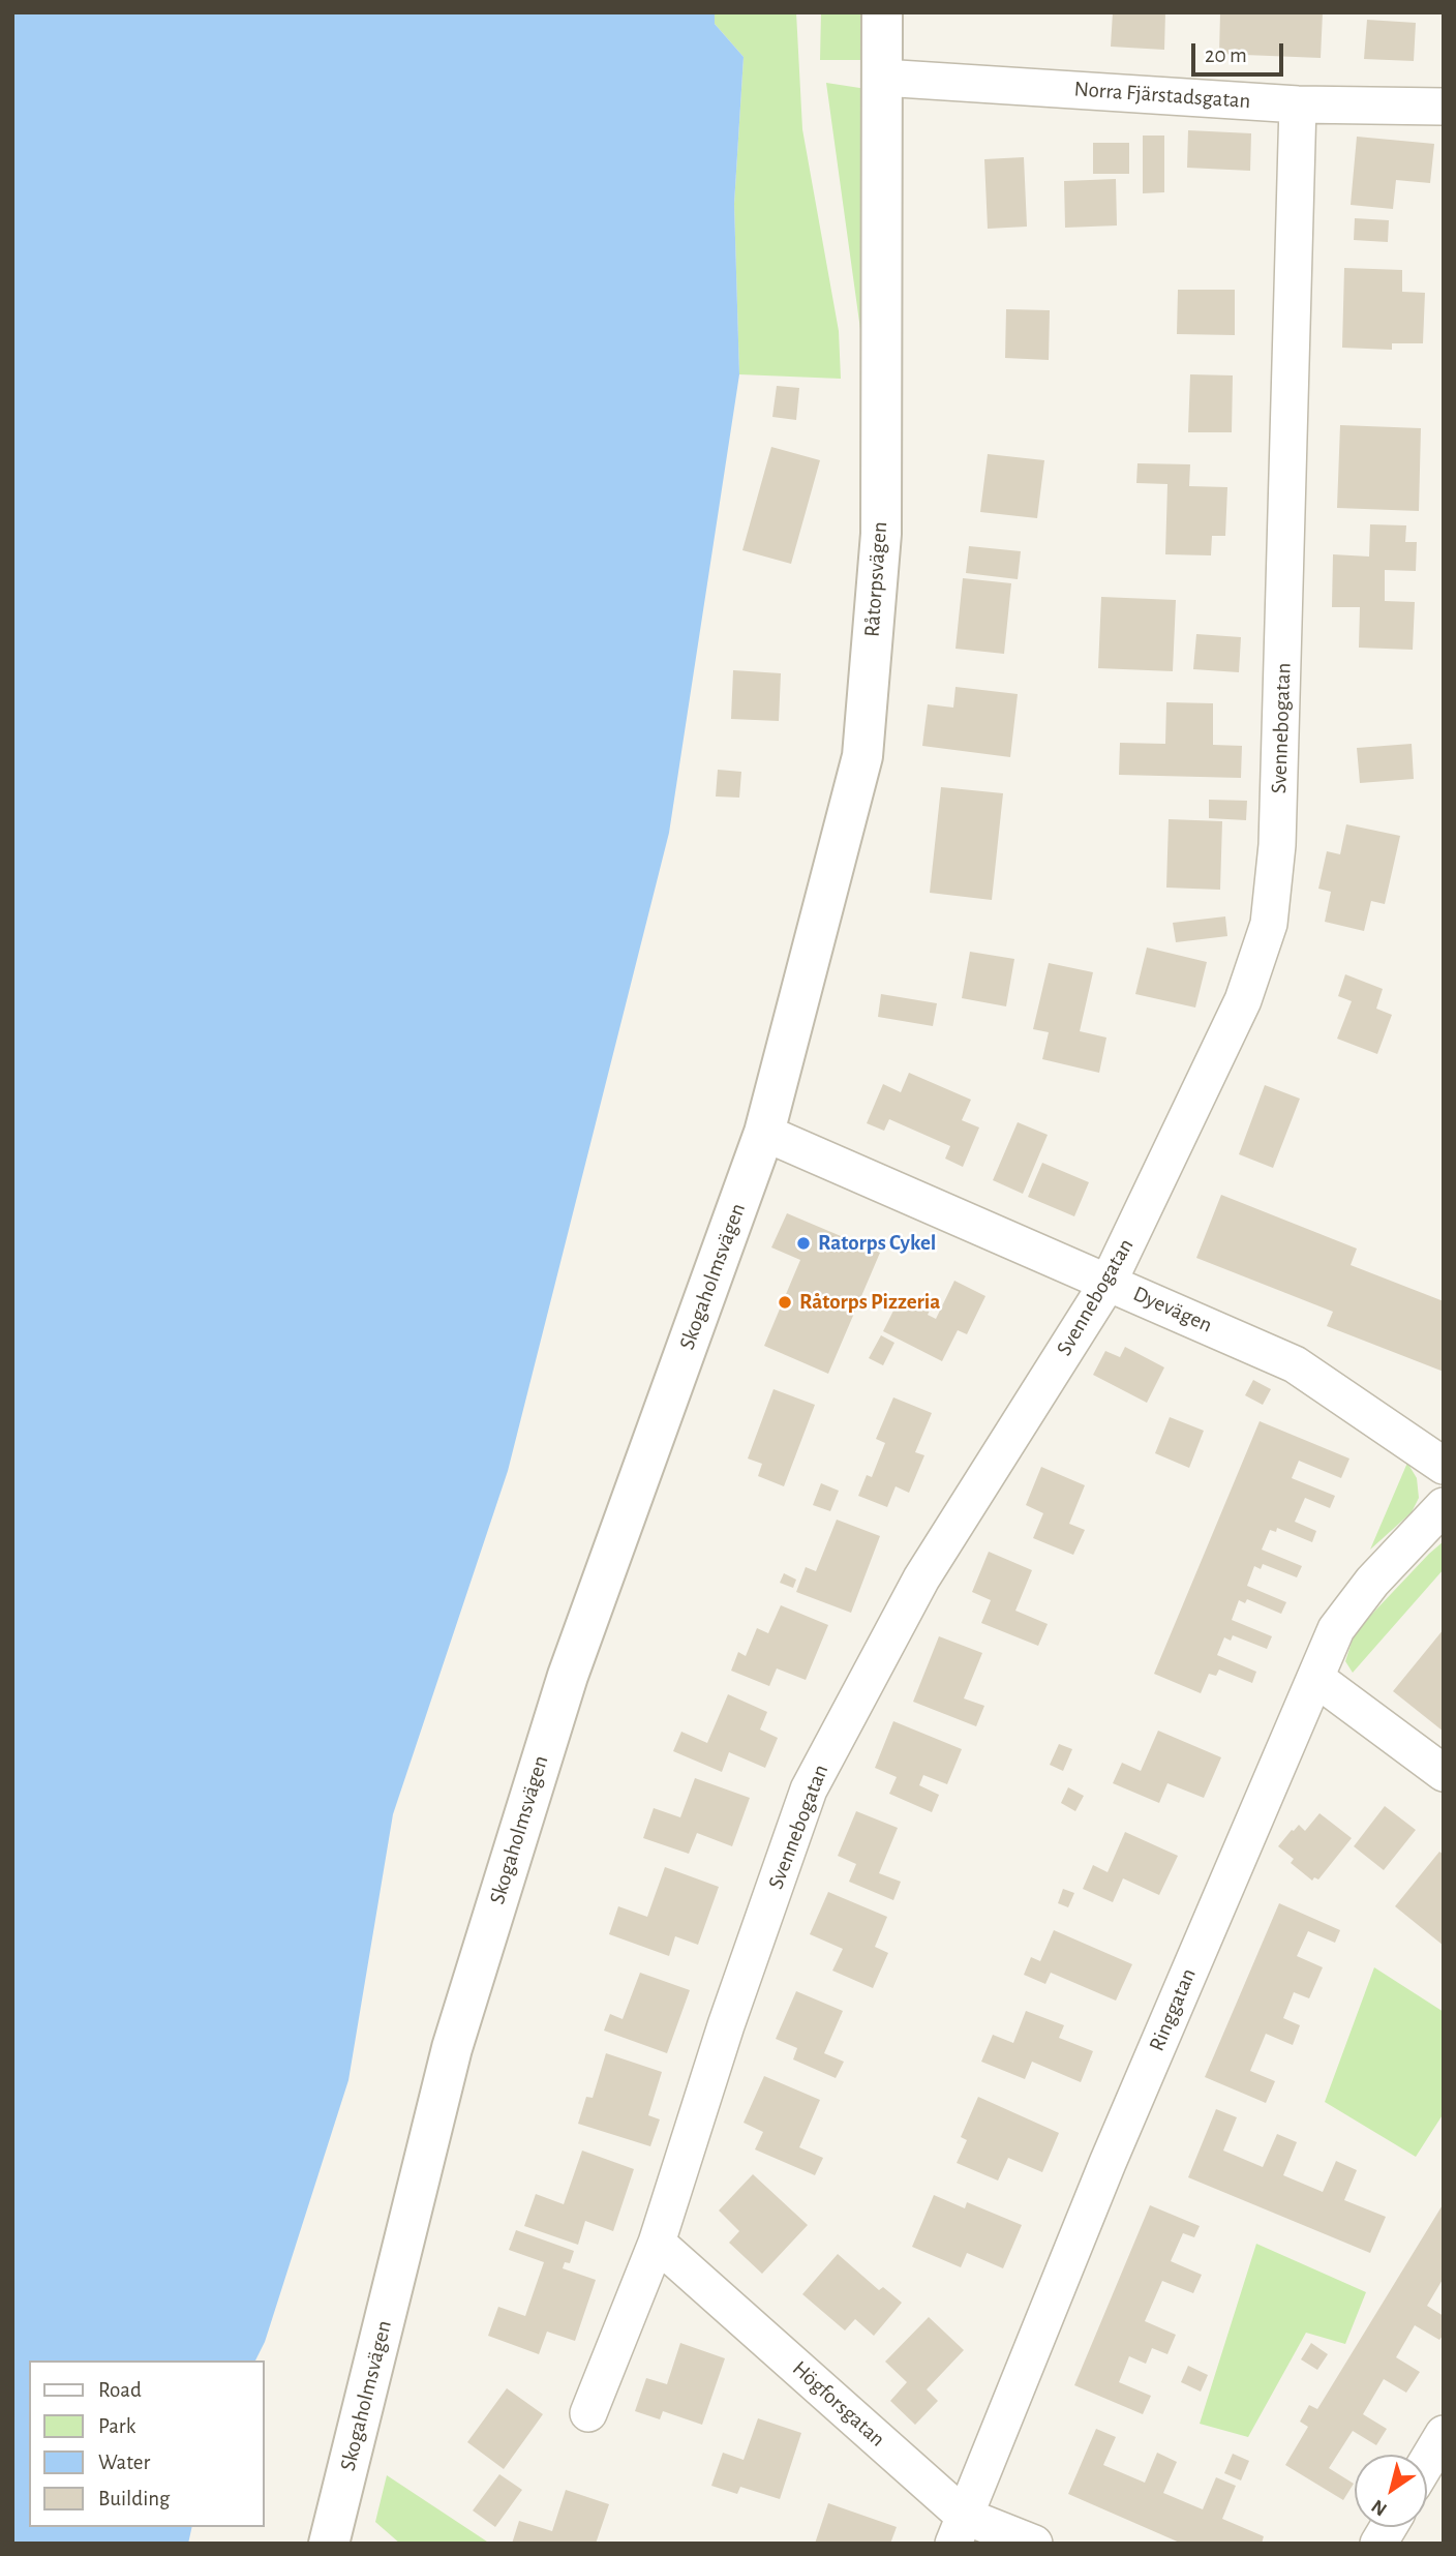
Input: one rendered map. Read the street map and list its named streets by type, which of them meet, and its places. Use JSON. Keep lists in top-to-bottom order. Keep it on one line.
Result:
{"streets":{"street":["Norra Fjärstadsgatan","Råtorpsvägen","Svennebogatan","Skogaholmsvägen","Dyevägen","Ringgatan","Högforsgatan"]},"crossings":[["Norra Fjärstadsgatan","Råtorpsvägen"],["Norra Fjärstadsgatan","Svennebogatan"],["Råtorpsvägen","Skogaholmsvägen"],["Råtorpsvägen","Dyevägen"],["Svennebogatan","Dyevägen"],["Svennebogatan","Högforsgatan"],["Skogaholmsvägen","Dyevägen"],["Ringgatan","Högforsgatan"]],"places":["Ratorps Cykel","Råtorps Pizzeria"],"legend":["Road","Park","Water","Building"],"scale_bar":"20 m","north":"bottom left"}
